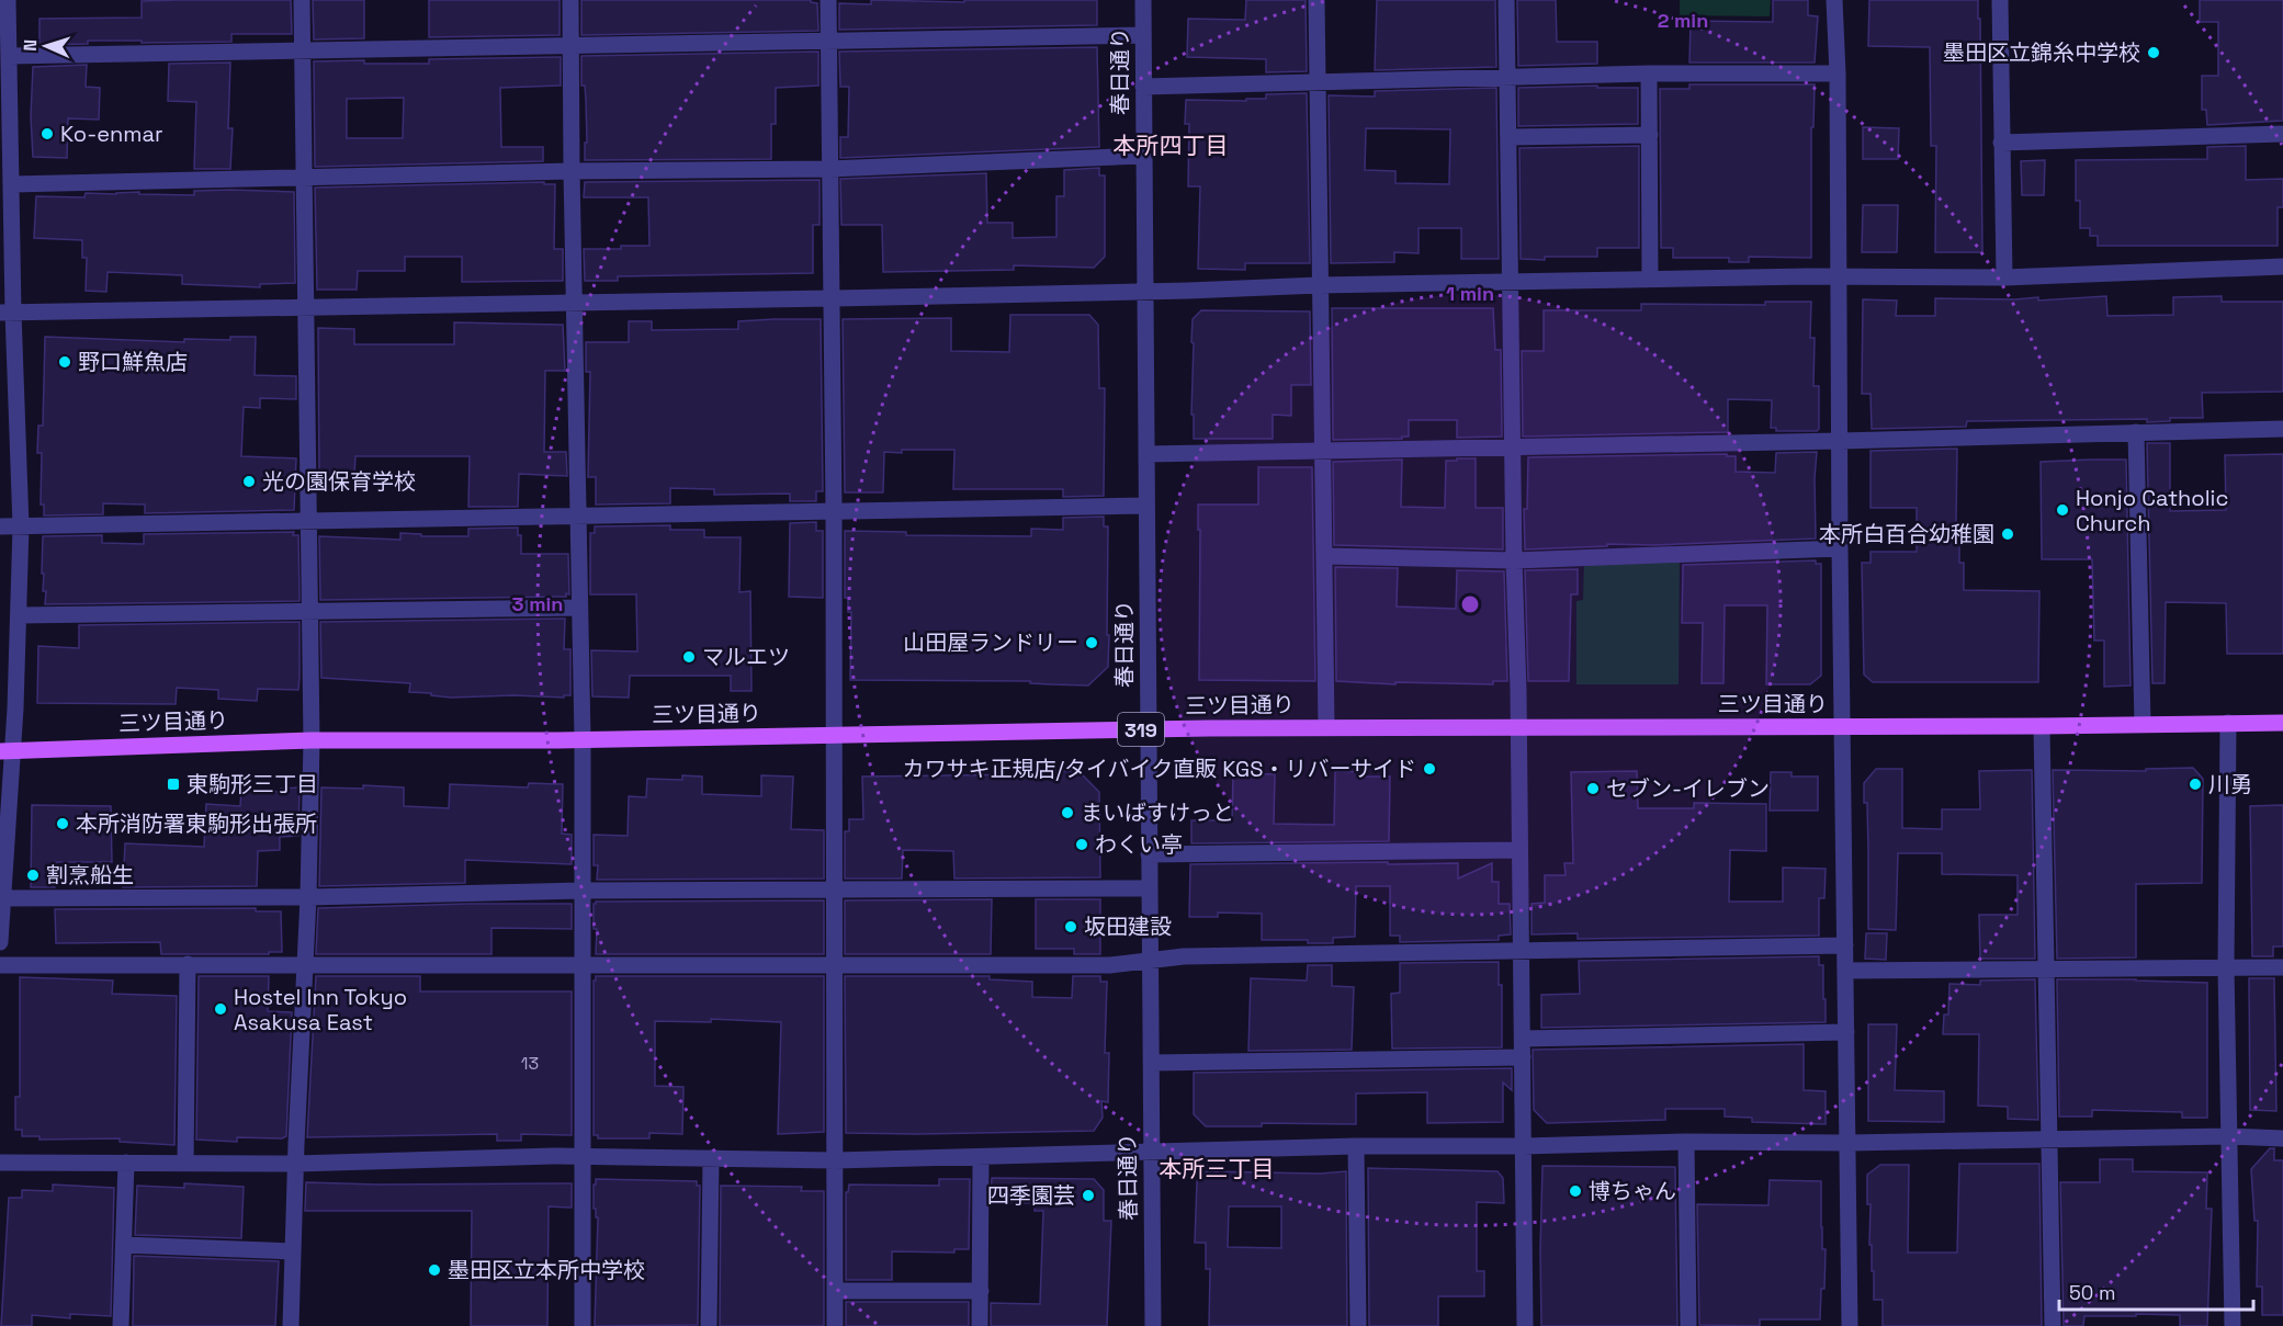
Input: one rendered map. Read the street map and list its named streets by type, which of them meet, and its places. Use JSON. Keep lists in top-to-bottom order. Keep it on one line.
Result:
{"streets":{"main road":["三ツ目通り","319"],"street":["春日通り"]},"crossings":[["春日通り","三ツ目通り"]],"districts":["本所四丁目","本所三丁目"],"places":{"other":["墨田区立錦糸中学校","Ko-enmar","野口鮮魚店","光の園保育学校","Honjo Catholic Church","本所白百合幼稚園","山田屋ランドリー","マルエツ","カワサキ正規店/タイバイク直販 KGS・リバーサイド","川勇","セブン-イレブン","まいばすけっと","本所消防署東駒形出張所","わくい亭","割烹船生","坂田建設","Hostel Inn Tokyo Asakusa East","博ちゃん","四季園芸","墨田区立本所中学校"],"transit":["東駒形三丁目"]},"house_numbers":["13"],"scale_bar":"50 m","north":"left","rings":["2 min","1 min","3 min"]}
